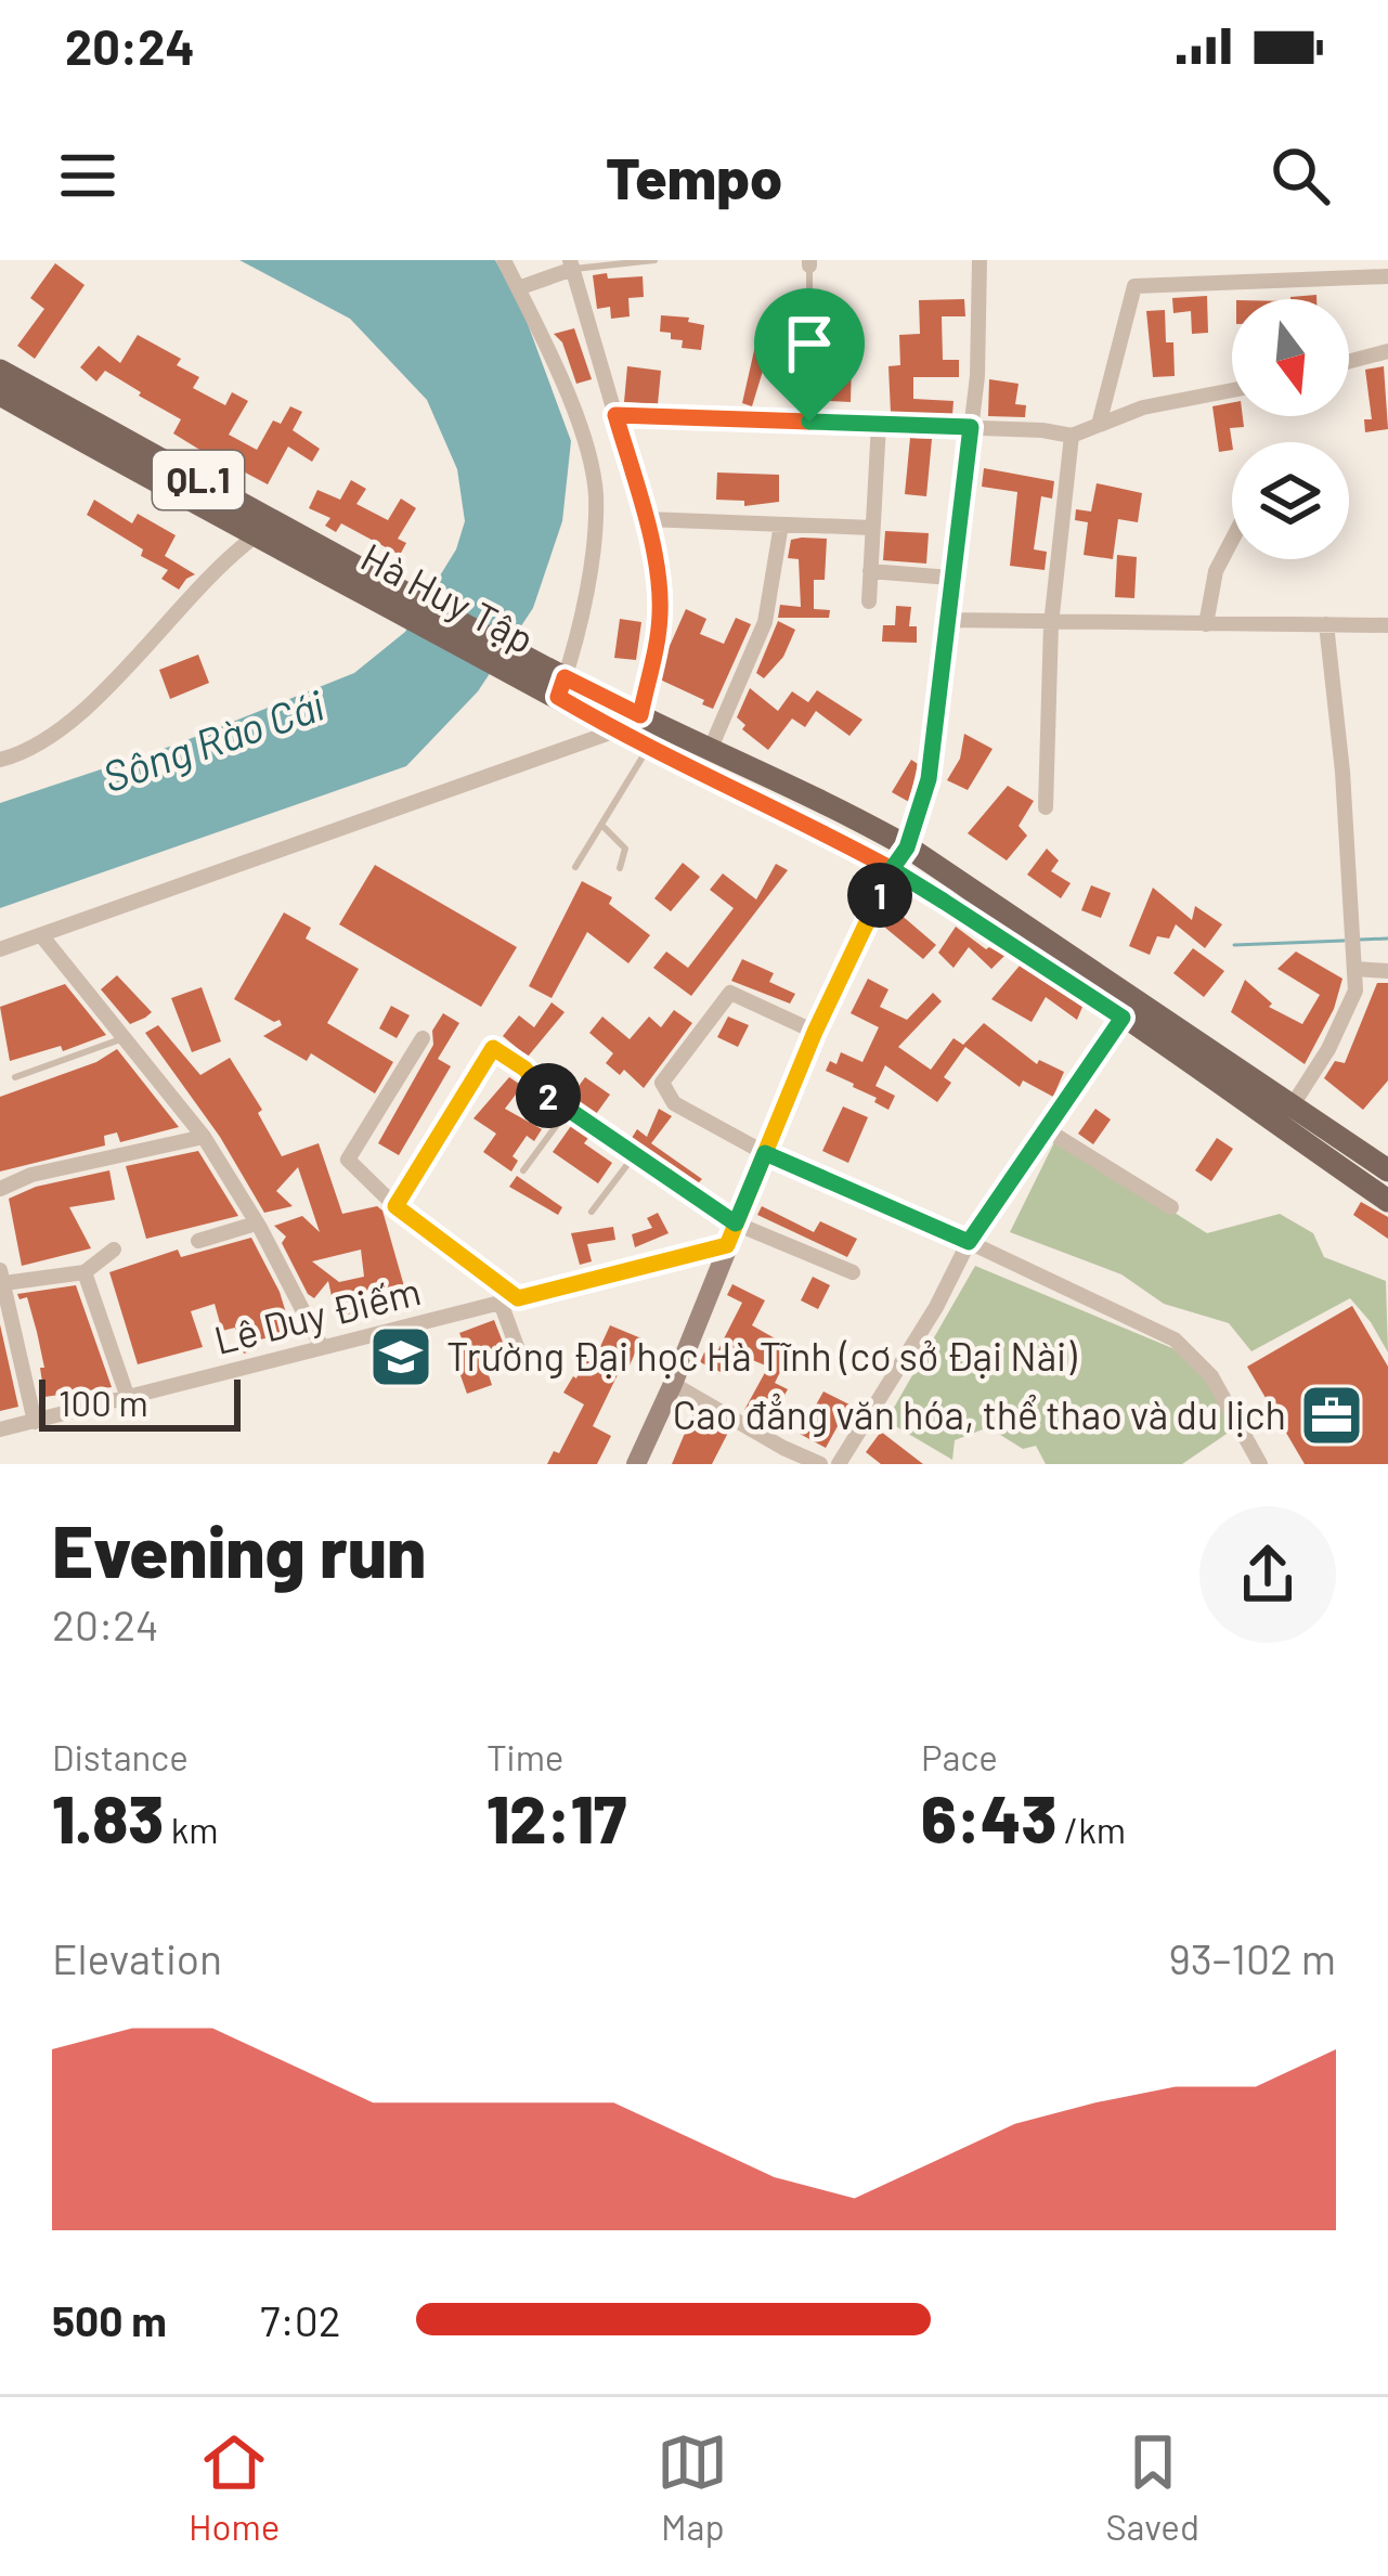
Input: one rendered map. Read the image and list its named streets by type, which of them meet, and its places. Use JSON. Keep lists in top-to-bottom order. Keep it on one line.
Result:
{"streets":{"main road":["QL.1","Hà Huy Tập"],"street":["Lê Duy Điếm"]},"water":["Sông Rào Cái"],"places":{"school or university":["Trường Đại học Hà Tĩnh (cơ sở Đại Nài)"],"office":["Cao đẳng văn hóa, thể thao và du lịch"]},"scale_bar":"100 m","north":"bottom","page":{"status":"20:24","header":"Tempo","pins":["1","2"],"scale":"100 m","heading":["Evening run","20:24"],"stats":[["Distance","1.83 km"],["Time","12:17"],["Pace","6:43 /km"]],"chart":["Elevation","93–102 m"],"list":[{"name":"500 m","note":"7:02"}],"tabs":["Home","Map","Saved"]}}
